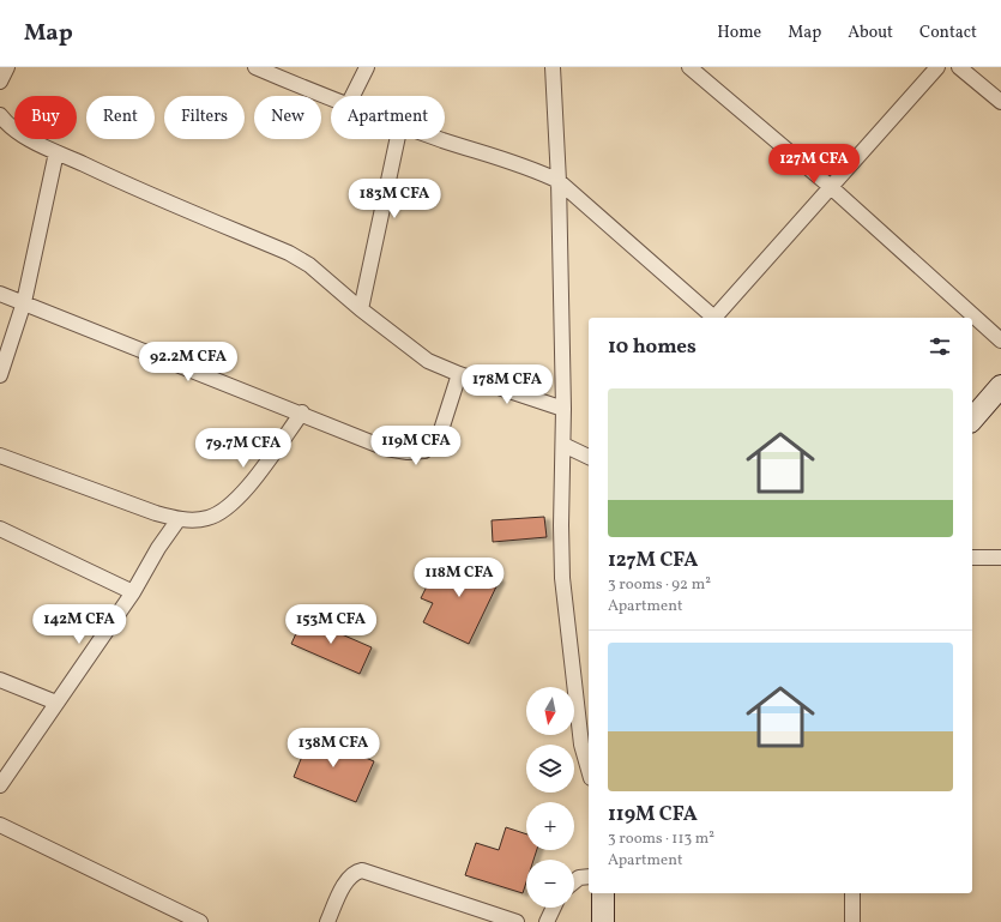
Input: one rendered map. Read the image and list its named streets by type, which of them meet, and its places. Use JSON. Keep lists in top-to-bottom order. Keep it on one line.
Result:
{"north":"bottom","page":{"header":"Map","nav":["Home","Map","About","Contact"],"chip":["Buy","Rent","Filters","New","Apartment"],"price":["127M CFA","183M CFA","92.2M CFA","178M CFA","119M CFA","79.7M CFA","118M CFA","142M CFA","153M CFA","138M CFA"],"heading":"10 homes","list":[{"name":"127M CFA","note":"3 rooms · 92 m² · Apartment"},{"name":"119M CFA","note":"3 rooms · 113 m² · Apartment"}],"map_buttons":["+","−"]}}
